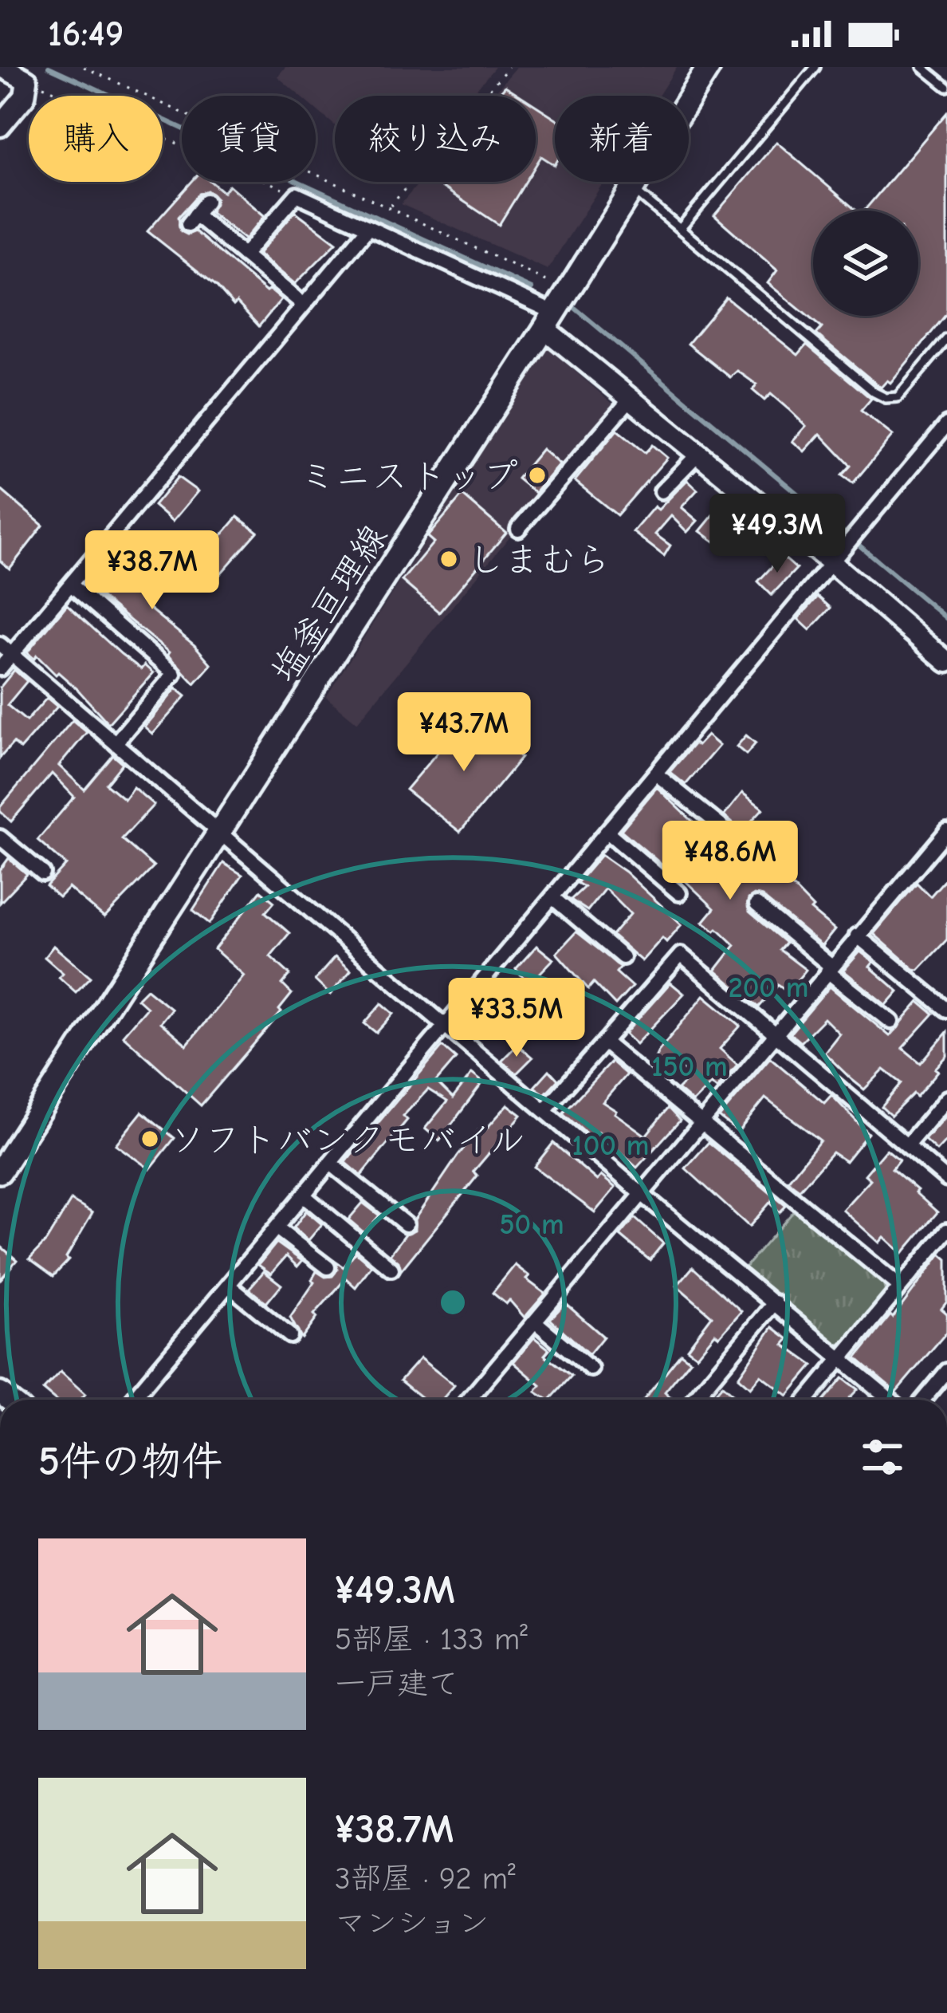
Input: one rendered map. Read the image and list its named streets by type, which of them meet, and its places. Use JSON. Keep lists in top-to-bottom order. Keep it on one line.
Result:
{"streets":{"main road":["塩釜亘理線"]},"places":["ミニストップ","しまむら","ソフトバンクモバイル"],"page":{"status":"16:49","chip":["購入","賃貸","絞り込み","新着"],"price":["¥49.3M","¥38.7M","¥43.7M","¥48.6M","¥33.5M"],"heading":"5件の物件","list":[{"name":"¥49.3M","note":"5部屋 · 133 m² · 一戸建て"},{"name":"¥38.7M","note":"3部屋 · 92 m² · マンション"}]},"rings":["200 m","150 m","100 m","50 m"]}
